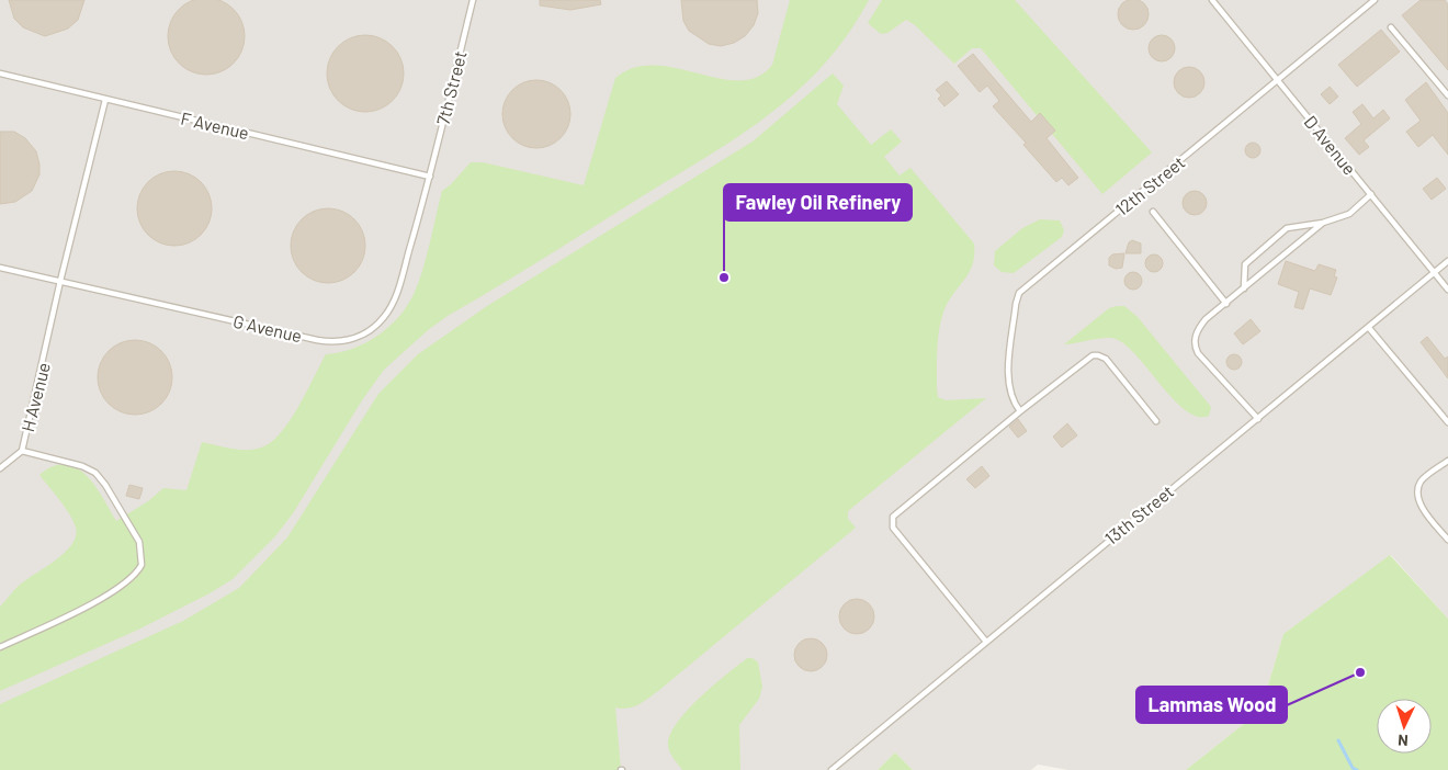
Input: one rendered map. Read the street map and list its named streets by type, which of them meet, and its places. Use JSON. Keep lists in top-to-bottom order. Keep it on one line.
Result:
{"streets":{"lane":["7th Street","F Avenue","D Avenue","12th Street","G Avenue","H Avenue","13th Street"]},"crossings":[["7th Street","F Avenue"],["7th Street","G Avenue"],["F Avenue","G Avenue"],["F Avenue","H Avenue"],["D Avenue","12th Street"],["D Avenue","13th Street"],["G Avenue","H Avenue"]],"places":["Fawley Oil Refinery","Lammas Wood"],"north":"bottom"}
